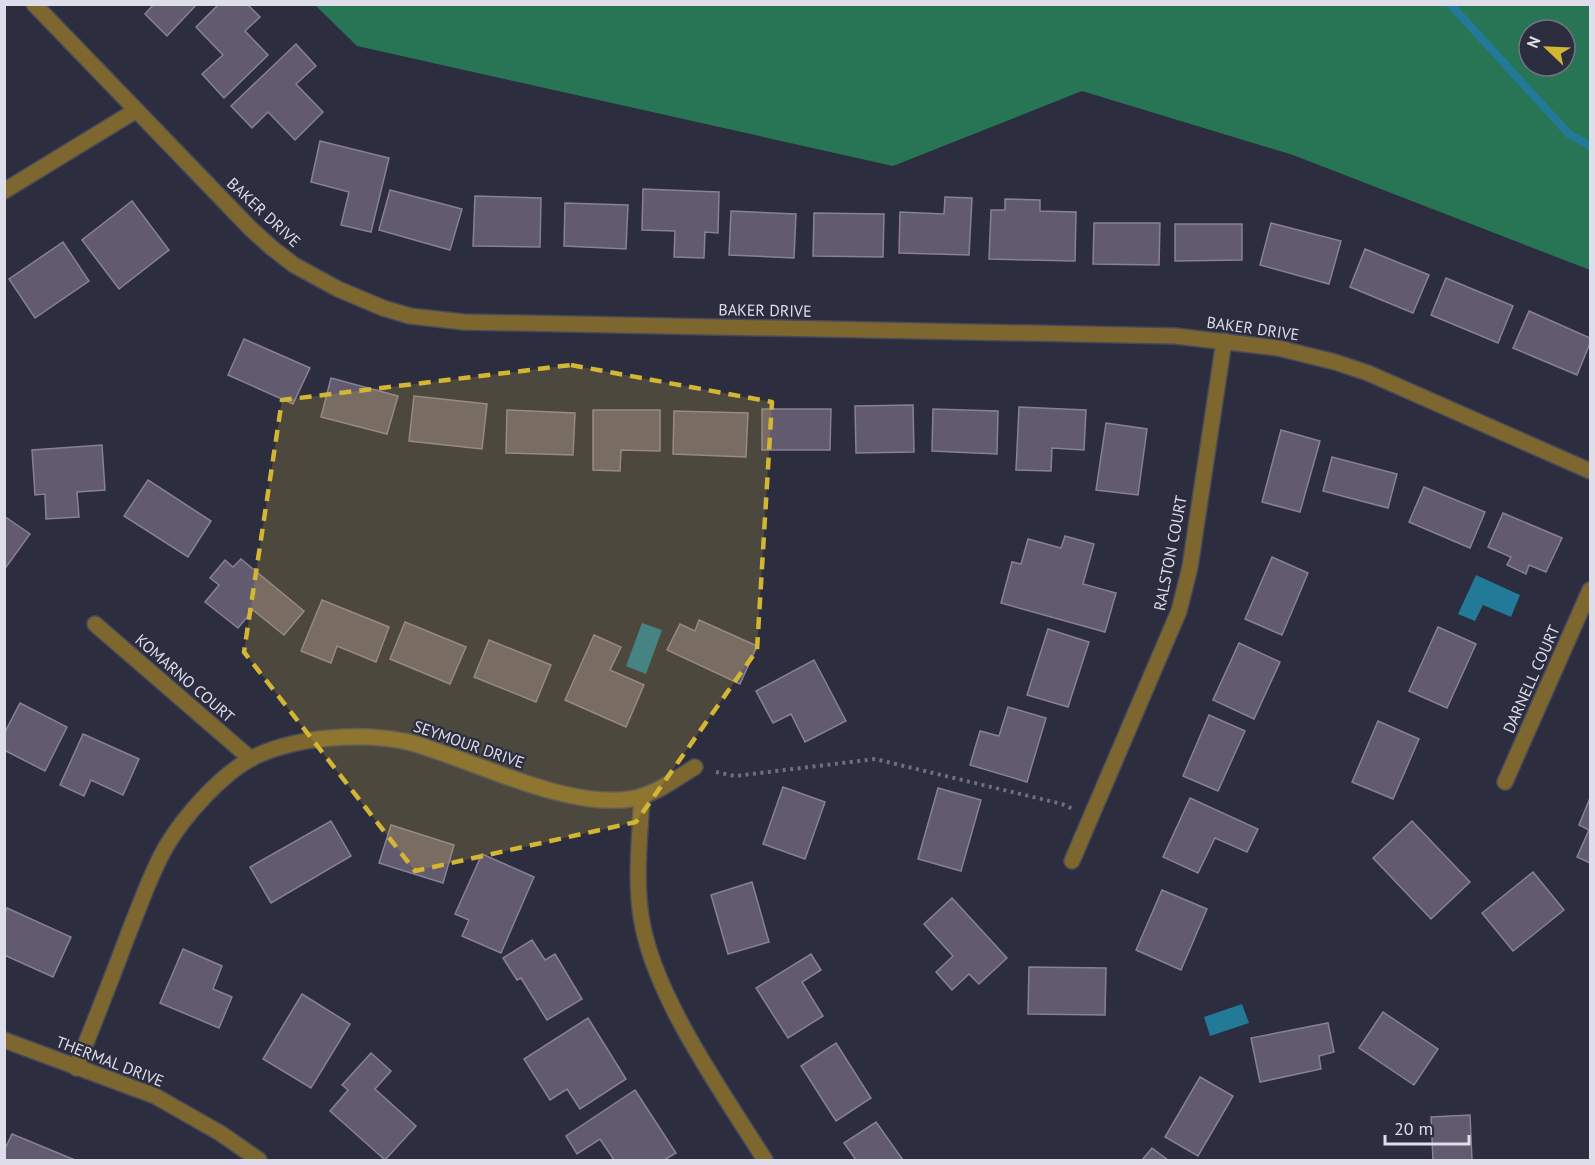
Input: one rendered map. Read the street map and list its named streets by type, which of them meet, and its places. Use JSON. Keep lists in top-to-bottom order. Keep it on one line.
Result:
{"streets":{"street":["BAKER DRIVE","RALSTON COURT","KOMARNO COURT","DARNELL COURT","SEYMOUR DRIVE","THERMAL DRIVE"]},"crossings":[["BAKER DRIVE","RALSTON COURT"],["KOMARNO COURT","SEYMOUR DRIVE"],["SEYMOUR DRIVE","THERMAL DRIVE"]],"scale_bar":"20 m","north":"top left"}
